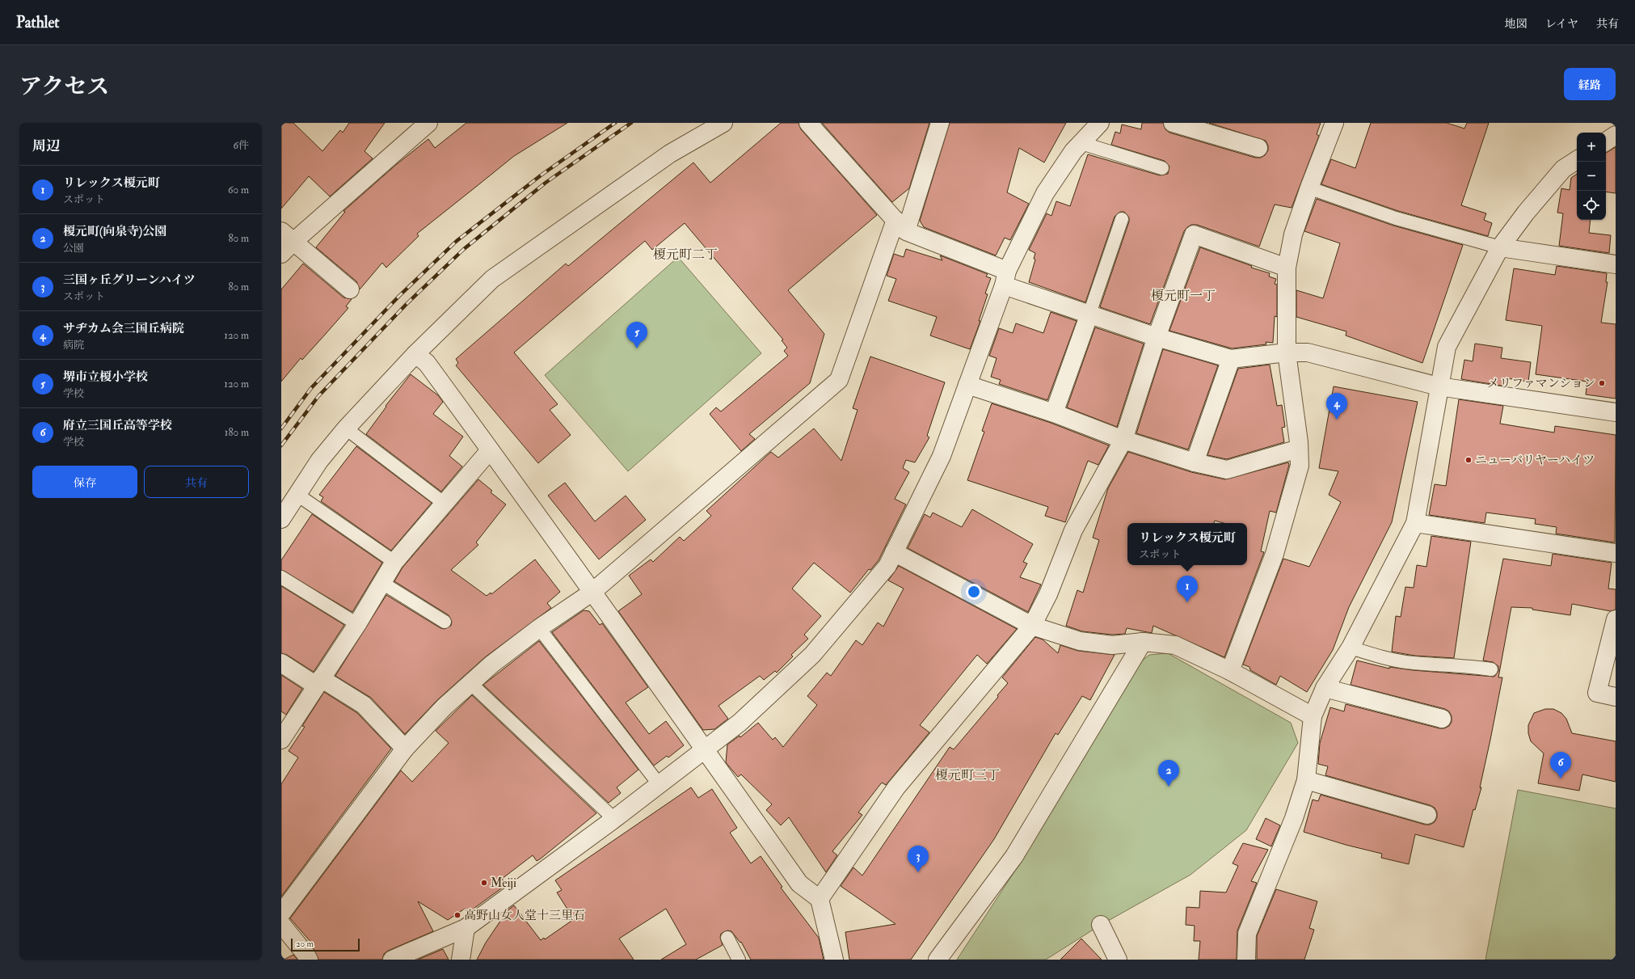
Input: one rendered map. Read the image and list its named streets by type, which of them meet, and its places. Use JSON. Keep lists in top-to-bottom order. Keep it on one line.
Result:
{"districts":["榎元町二丁","榎元町一丁","榎元町三丁"],"places":["メリファマンション","ニューバリヤーハイツ","Meiji","高野山女人堂十三里石"],"scale_bar":"20 m","page":{"header":"Pathlet","nav":["地図","レイヤ","共有"],"title":"アクセス","buttons":["経路",["保存","共有"]],"heading":["周辺","6件"],"map_buttons":["+","−"],"list":[{"mark":"1","name":"リレックス榎元町","note":"スポット","value":"60 m"},{"mark":"2","name":"榎元町(向泉寺)公園","note":"公園","value":"80 m"},{"mark":"3","name":"三国ヶ丘グリーンハイツ","note":"スポット","value":"80 m"},{"mark":"4","name":"サヂカム会三国丘病院","note":"病院","value":"120 m"},{"mark":"5","name":"堺市立榎小学校","note":"学校","value":"120 m"},{"mark":"6","name":"府立三国丘高等学校","note":"学校","value":"180 m"}],"pins":["5","4","1","6","2","3"],"popup":["リレックス榎元町","スポット"],"scale":"20 m"}}
